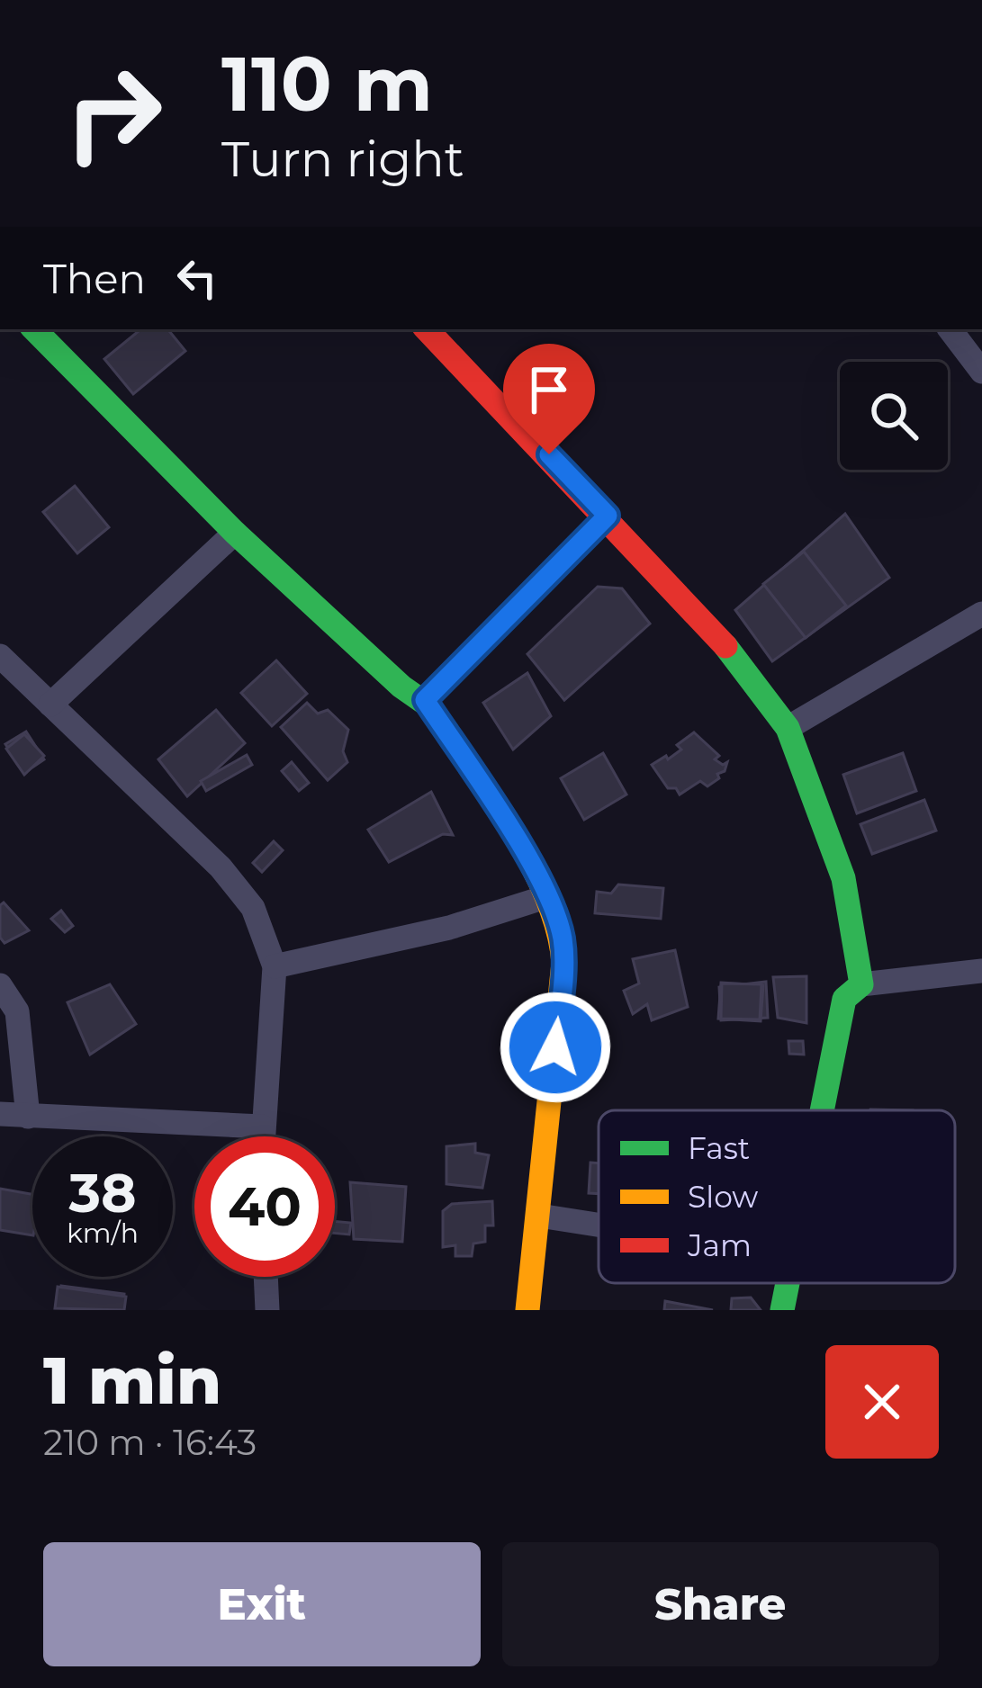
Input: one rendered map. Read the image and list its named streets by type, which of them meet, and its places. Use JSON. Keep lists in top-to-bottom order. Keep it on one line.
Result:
{"legend":["Fast","Slow","Jam"],"page":{"turn":["110 m","Turn right"],"then":"Then","speed":"38 km/h","limit":"40","heading":["1 min","210 m · 16:43"],"buttons":["Exit","Share"]}}
